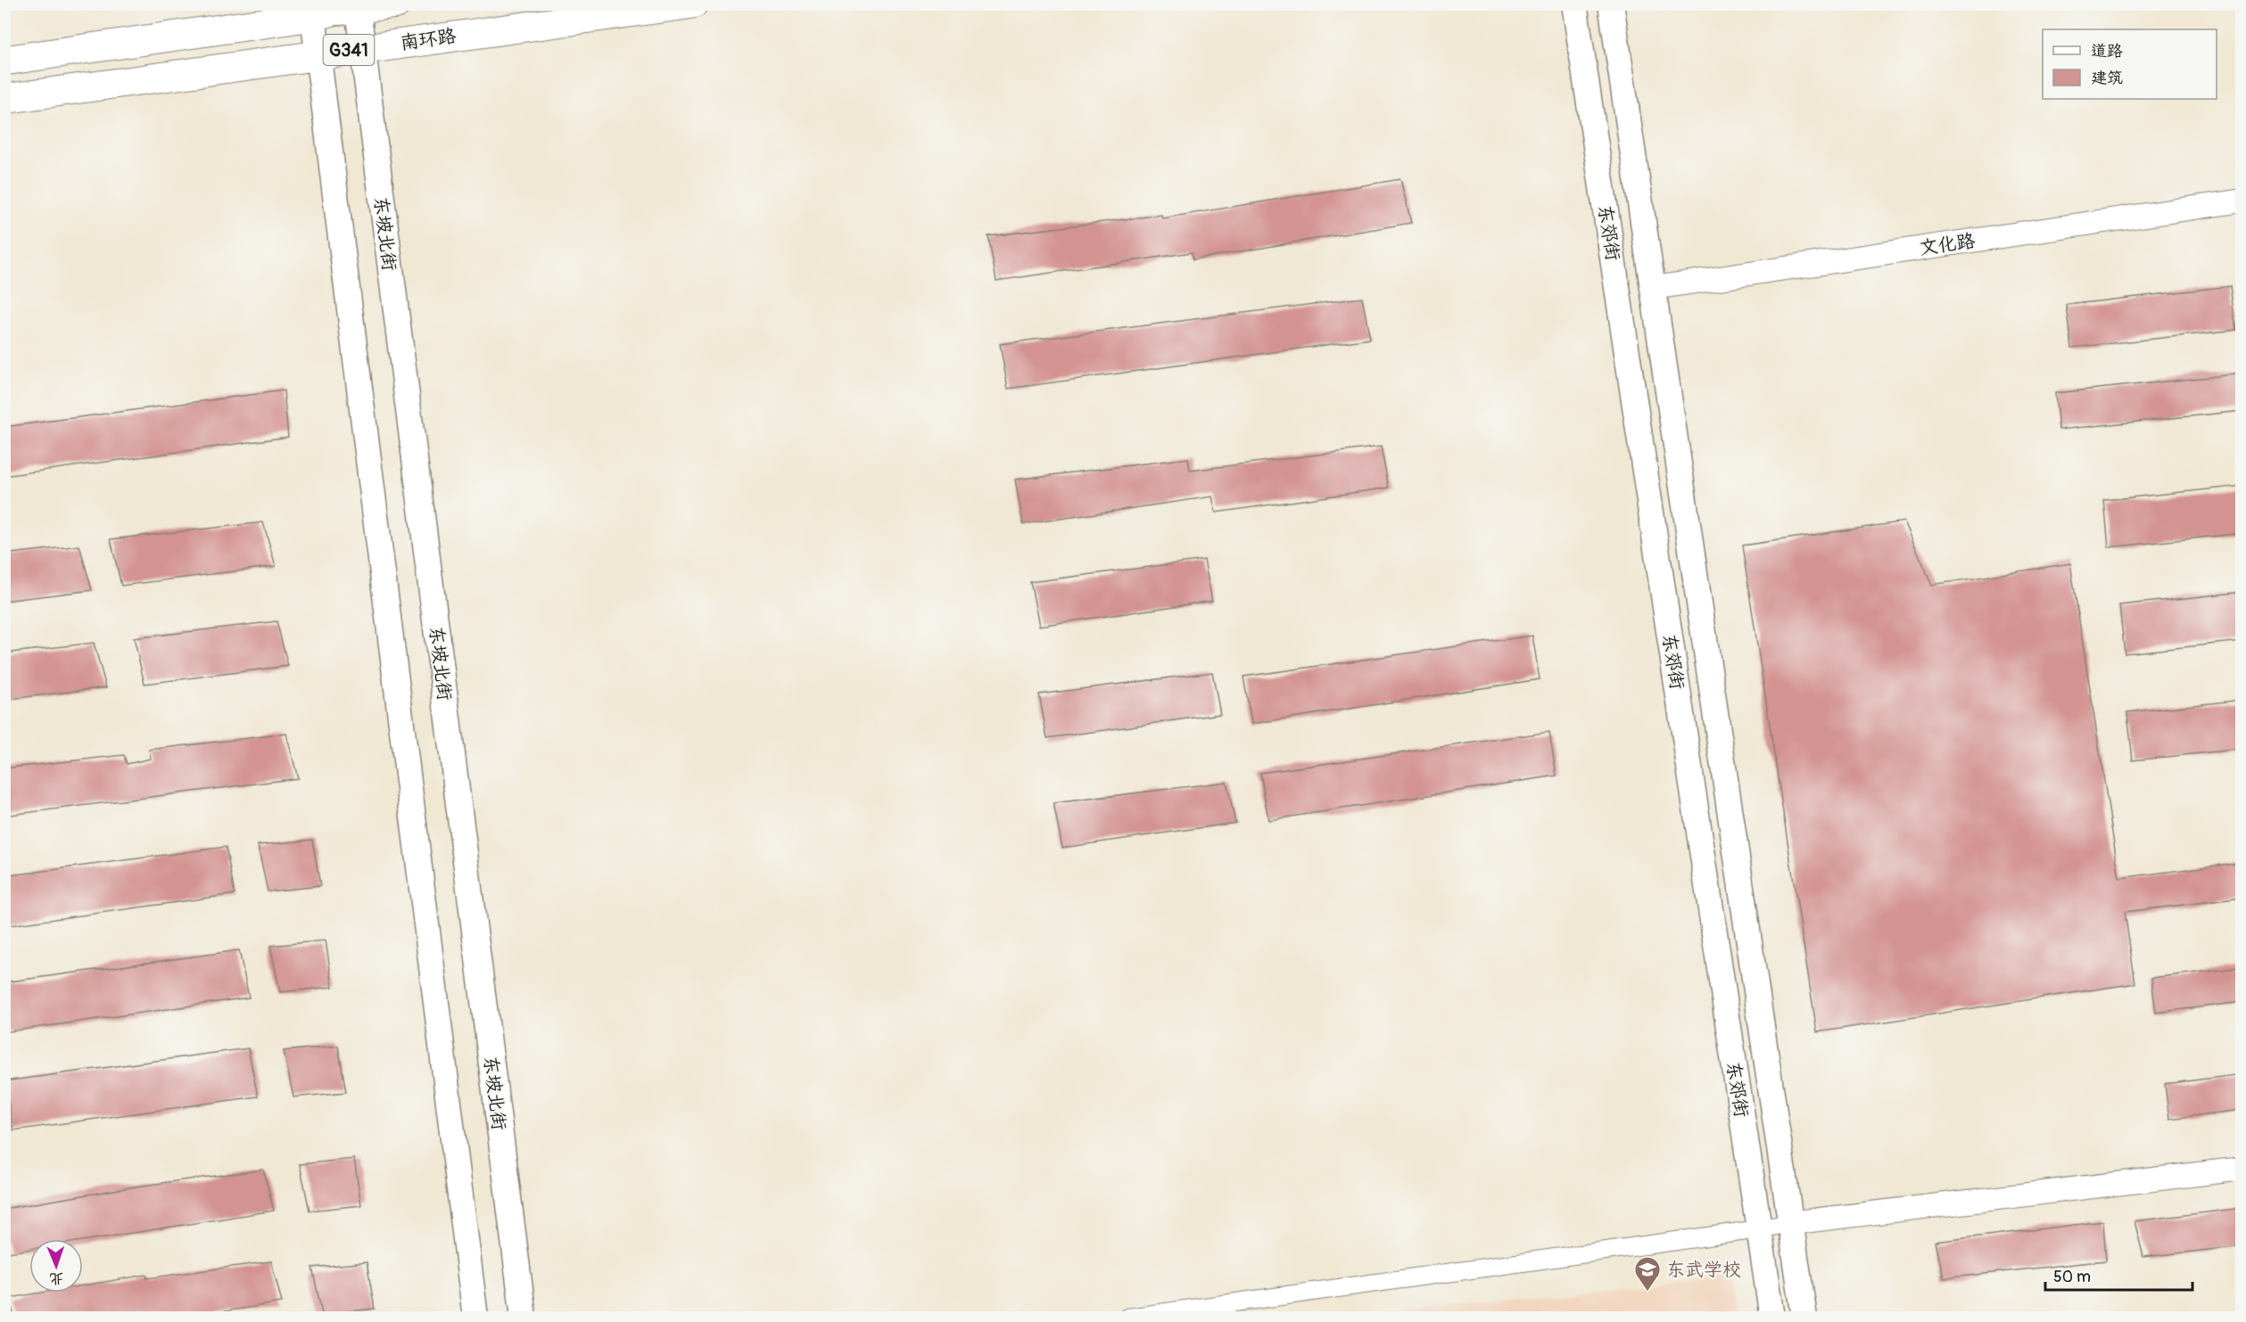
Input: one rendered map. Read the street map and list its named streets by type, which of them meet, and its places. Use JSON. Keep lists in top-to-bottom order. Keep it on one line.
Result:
{"streets":{"highway":["南环路","G341"],"main road":["东郊街","东坡北街"],"street":["文化路"]},"crossings":[["南环路","东坡北街"],["G341","东坡北街"],["东郊街","文化路"]],"places":{"school or university":["东武学校"]},"legend":["道路","建筑"],"scale_bar":"50 m","north":"bottom"}
